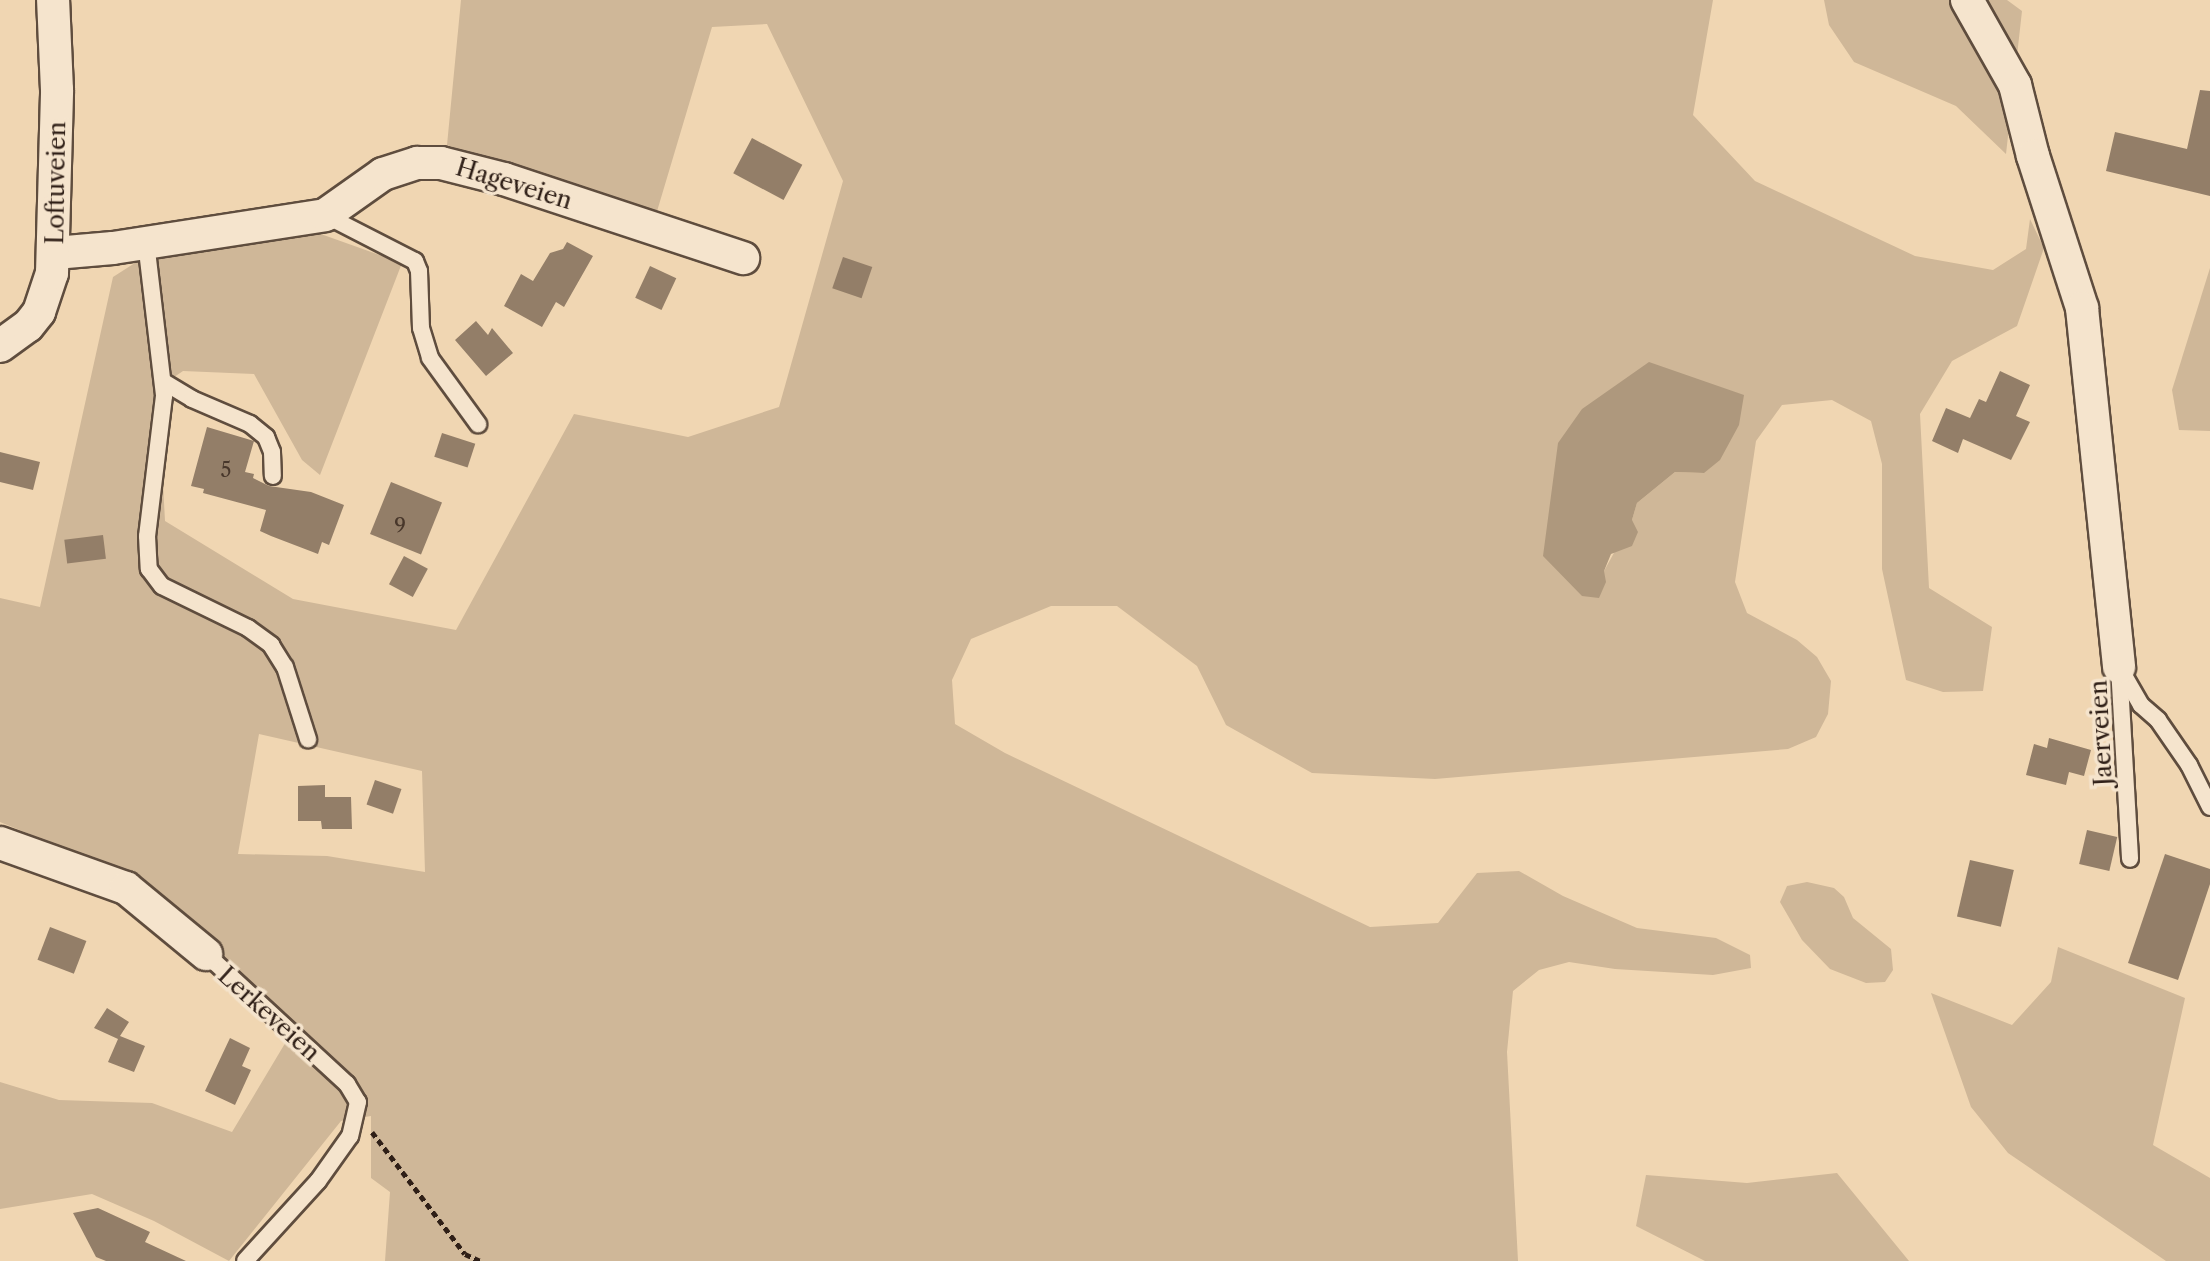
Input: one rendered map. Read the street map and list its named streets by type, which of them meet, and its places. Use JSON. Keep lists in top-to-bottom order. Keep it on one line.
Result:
{"streets":{"street":["Loftuveien","Hageveien","Lerkeveien"],"lane":["Jaerveien"]},"crossings":[["Loftuveien","Hageveien"]],"house_numbers":["5","9"]}
